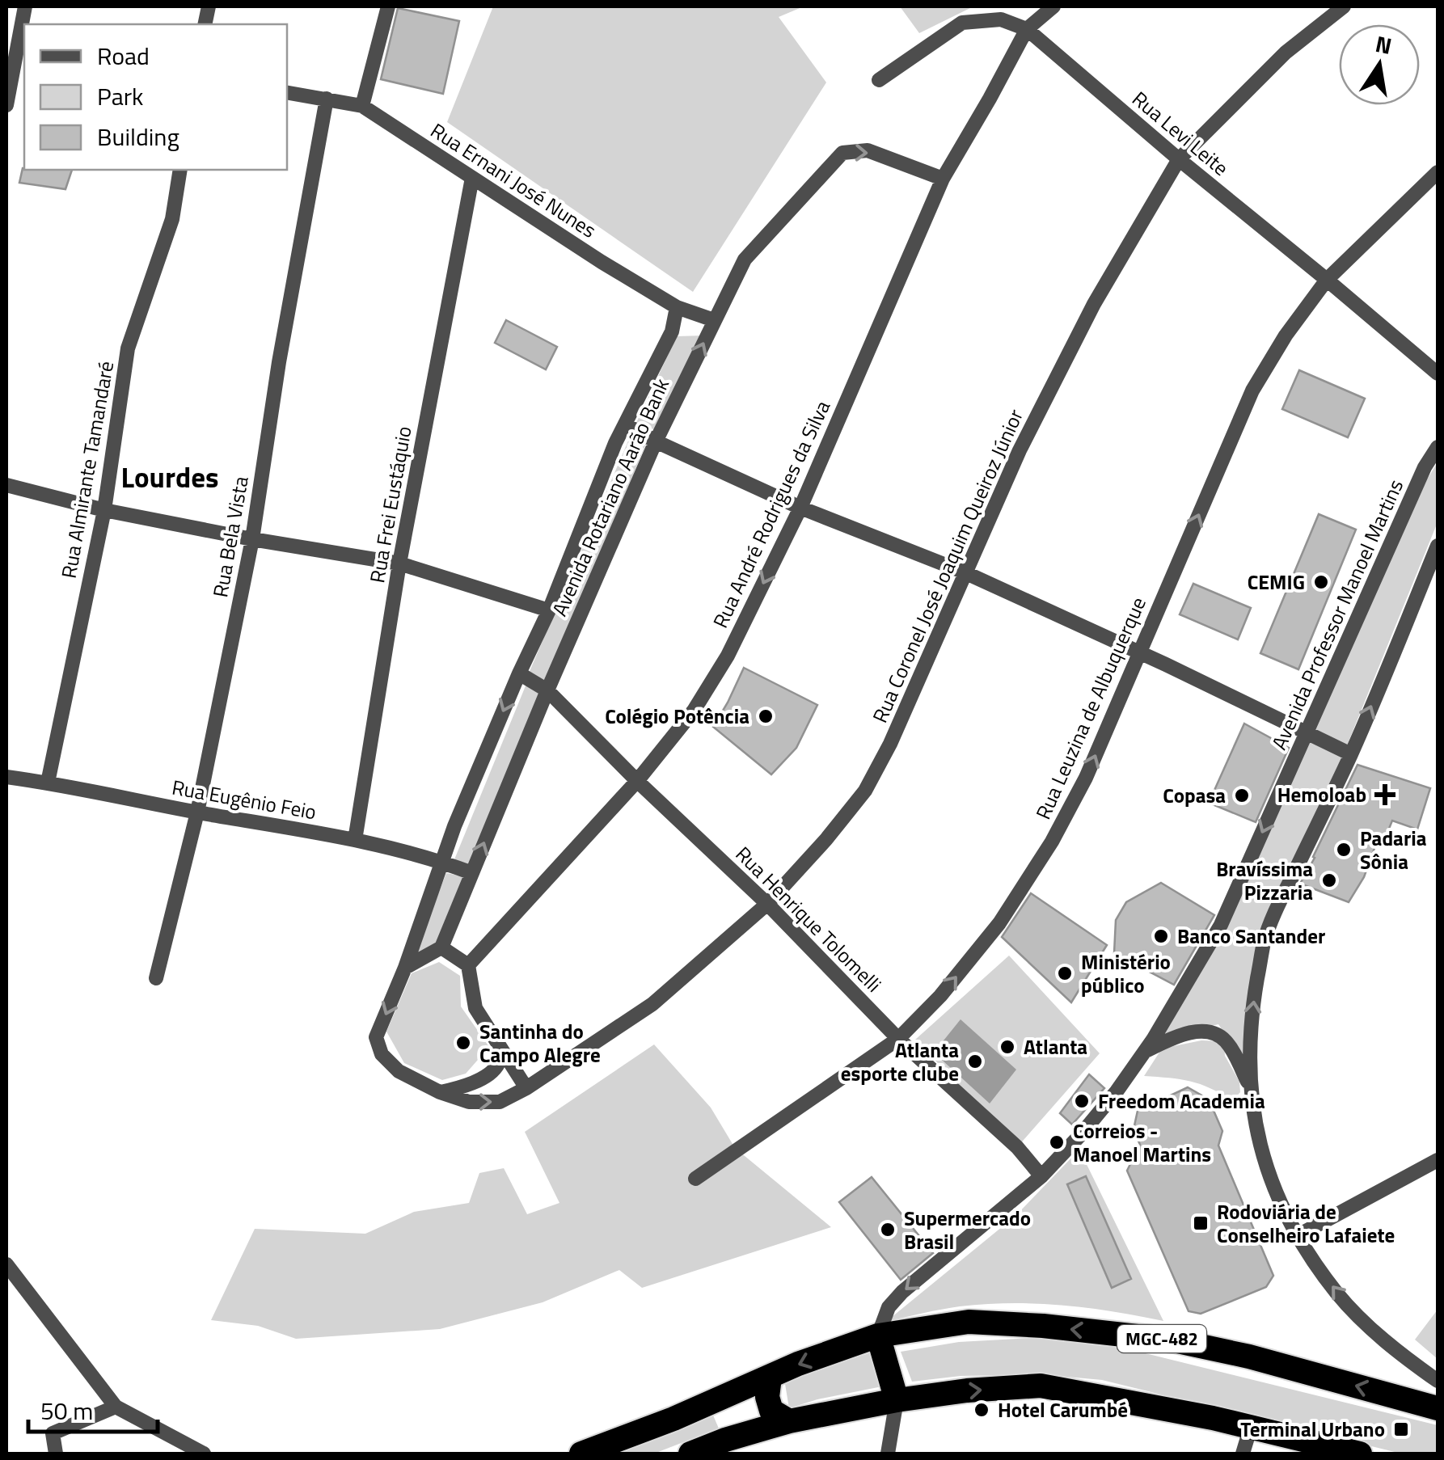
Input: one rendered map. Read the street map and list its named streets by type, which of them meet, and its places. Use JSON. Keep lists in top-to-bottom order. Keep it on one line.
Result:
{"streets":{"highway":["MGC-482"],"street":["Rua Levi Leite","Rua Ernani José Nunes","Rua Almirante Tamandaré","Avenida Rotariano Aarão Bank","Rua Frei Eustáquio","Rua André Rodrigues da Silva","Rua Bela Vista","Rua Coronel José Joaquim Queiroz Júnior","Avenida Professor Manoel Martins","Rua Leuzina de Albuquerque","Rua Eugênio Feio","Rua Henrique Tolomelli"]},"crossings":[["Rua Levi Leite","Rua André Rodrigues da Silva"],["Rua Levi Leite","Rua Coronel José Joaquim Queiroz Júnior"],["Rua Levi Leite","Rua Leuzina de Albuquerque"],["Rua Ernani José Nunes","Avenida Rotariano Aarão Bank"],["Rua Ernani José Nunes","Rua Frei Eustáquio"],["Rua Ernani José Nunes","Rua Bela Vista"],["Rua Almirante Tamandaré","Rua Eugênio Feio"],["Avenida Rotariano Aarão Bank","Rua André Rodrigues da Silva"],["Avenida Rotariano Aarão Bank","Rua Coronel José Joaquim Queiroz Júnior"],["Avenida Rotariano Aarão Bank","Rua Eugênio Feio"],["Avenida Rotariano Aarão Bank","Rua Henrique Tolomelli"],["Rua Frei Eustáquio","Rua Eugênio Feio"],["Rua André Rodrigues da Silva","Rua Coronel José Joaquim Queiroz Júnior"],["Rua André Rodrigues da Silva","Rua Henrique Tolomelli"],["Rua Bela Vista","Rua Eugênio Feio"],["Rua Coronel José Joaquim Queiroz Júnior","Rua Henrique Tolomelli"],["Avenida Professor Manoel Martins","Rua Henrique Tolomelli"],["Avenida Professor Manoel Martins","MGC-482"],["Rua Leuzina de Albuquerque","Rua Henrique Tolomelli"]],"one_way":["Rua Leuzina de Albuquerque"],"districts":["Lourdes"],"places":{"other":["CEMIG","Colégio Potência","Copasa","Padaria Sônia","Bravíssima Pizzaria","Banco Santander","Ministério público","Santinha do Campo Alegre","Atlanta","Atlanta esporte clube","Freedom Academia","Correios - Manoel Martins","Supermercado Brasil","Hotel Carumbé"],"health":["Hemoloab"],"transit":["Rodoviária de Conselheiro Lafaiete","Terminal Urbano"]},"legend":["Road","Park","Building"],"scale_bar":"50 m","north":"top"}
